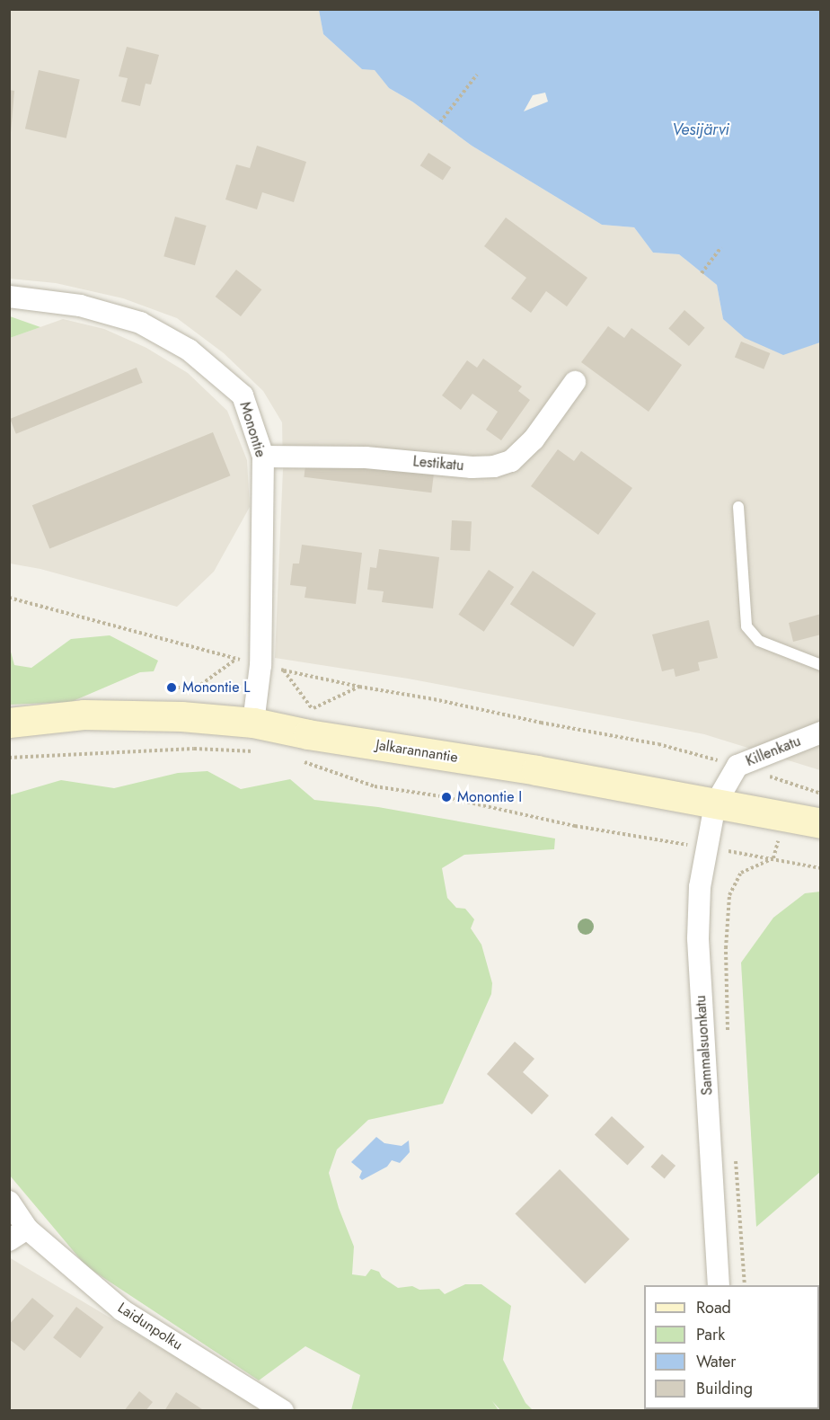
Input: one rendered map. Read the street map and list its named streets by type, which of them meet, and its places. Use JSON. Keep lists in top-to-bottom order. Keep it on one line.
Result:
{"streets":{"main road":["Jalkarannantie"],"street":["Monontie","Lestikatu","Killenkatu","Sammalsuonkatu","Laidunpolku"]},"crossings":[["Monontie","Lestikatu"],["Monontie","Jalkarannantie"],["Jalkarannantie","Killenkatu"],["Jalkarannantie","Sammalsuonkatu"],["Killenkatu","Sammalsuonkatu"]],"water":["Vesijärvi"],"places":["Monontie L","Monontie I"],"legend":["Road","Park","Water","Building"]}
